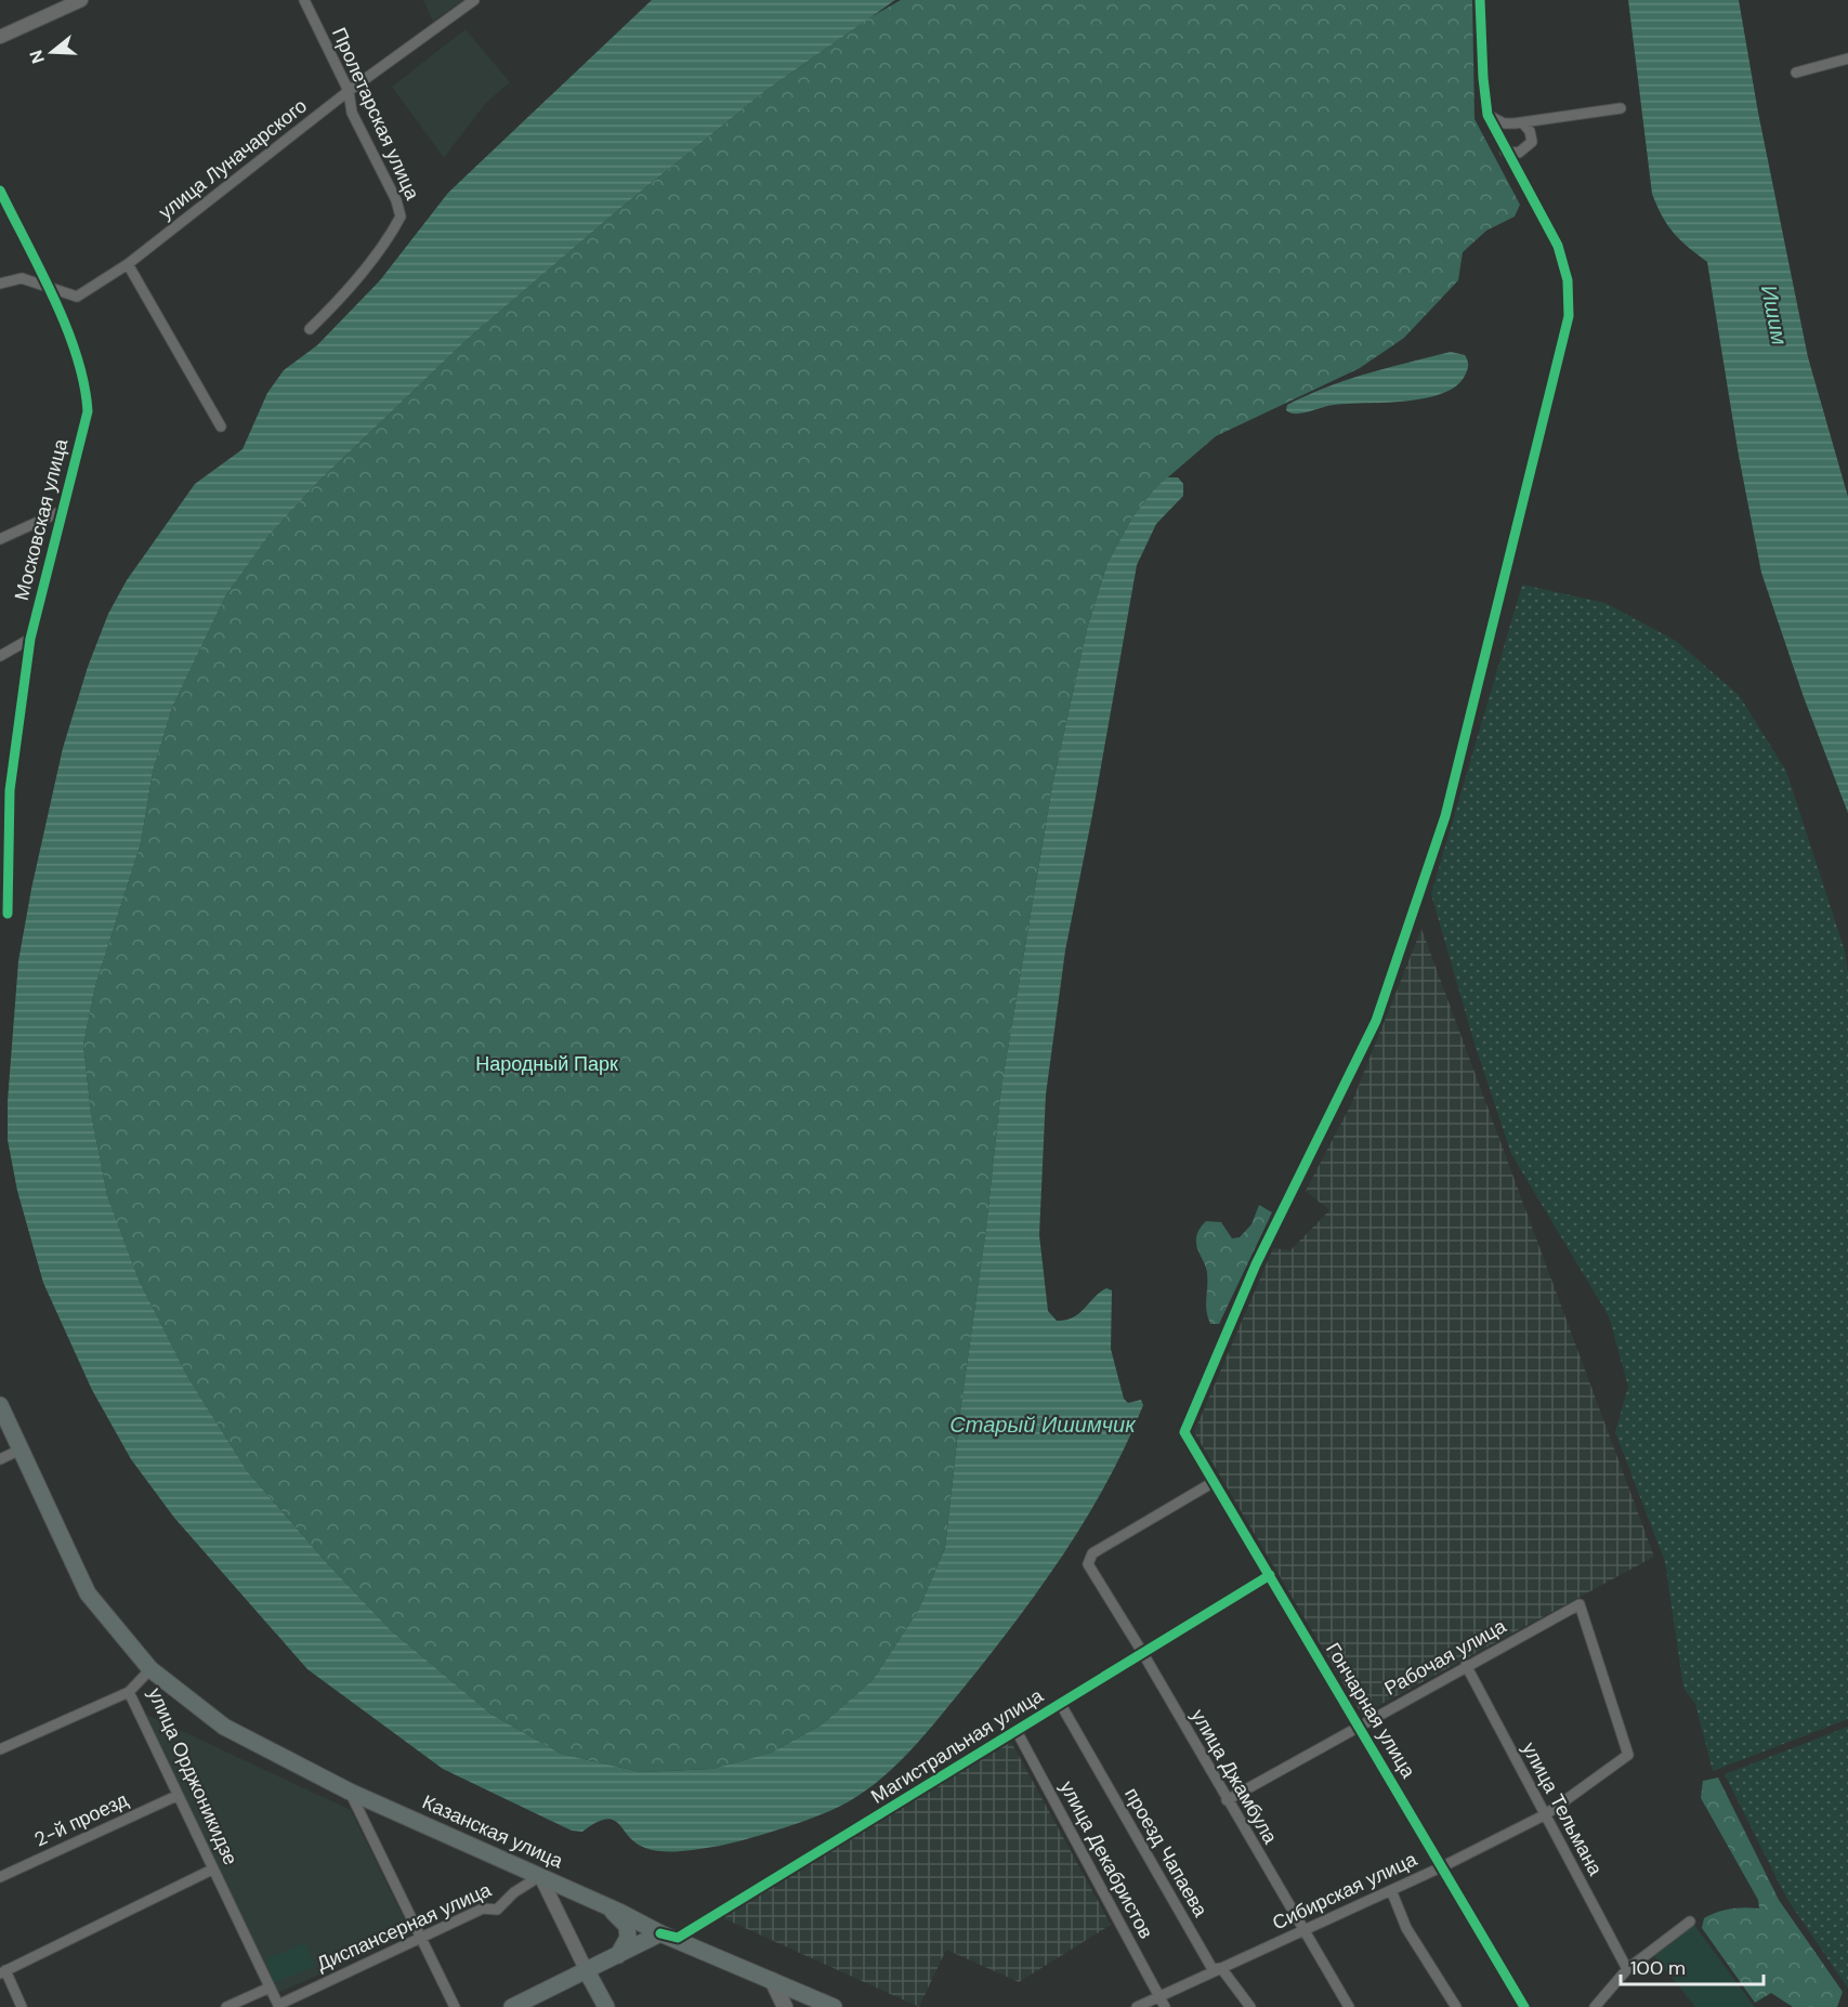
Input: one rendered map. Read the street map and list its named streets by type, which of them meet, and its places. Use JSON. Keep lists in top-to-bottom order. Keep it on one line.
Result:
{"streets":{"main road":["Магистральная улица","улица Орджоникидзе","Казанская улица"],"street":["Пролетарская улица","улица Луначарского","Московская улица","Рабочая улица","Гончарная улица","улица Джамбула","улица Тельмана","2-й проезд","проезд Чапаева","улица Декабристов","Сибирская улица","Диспансерная улица"]},"crossings":[["Пролетарская улица","улица Луначарского"],["улица Луначарского","Московская улица"],["Рабочая улица","Гончарная улица"],["Рабочая улица","улица Джамбула"],["Рабочая улица","улица Тельмана"],["Рабочая улица","Сибирская улица"],["Гончарная улица","Магистральная улица"],["Гончарная улица","улица Джамбула"],["Гончарная улица","Сибирская улица"],["Магистральная улица","улица Джамбула"],["Магистральная улица","Казанская улица"],["Магистральная улица","проезд Чапаева"],["Магистральная улица","улица Декабристов"],["улица Орджоникидзе","2-й проезд"],["улица Орджоникидзе","Казанская улица"],["улица Орджоникидзе","Диспансерная улица"],["улица Джамбула","Сибирская улица"],["улица Тельмана","Сибирская улица"],["Казанская улица","Диспансерная улица"],["проезд Чапаева","Сибирская улица"],["улица Декабристов","Сибирская улица"]],"water":["Ишим","Старый Ишимчик"],"parks":["Народный Парк"],"scale_bar":"100 m","north":"left"}
